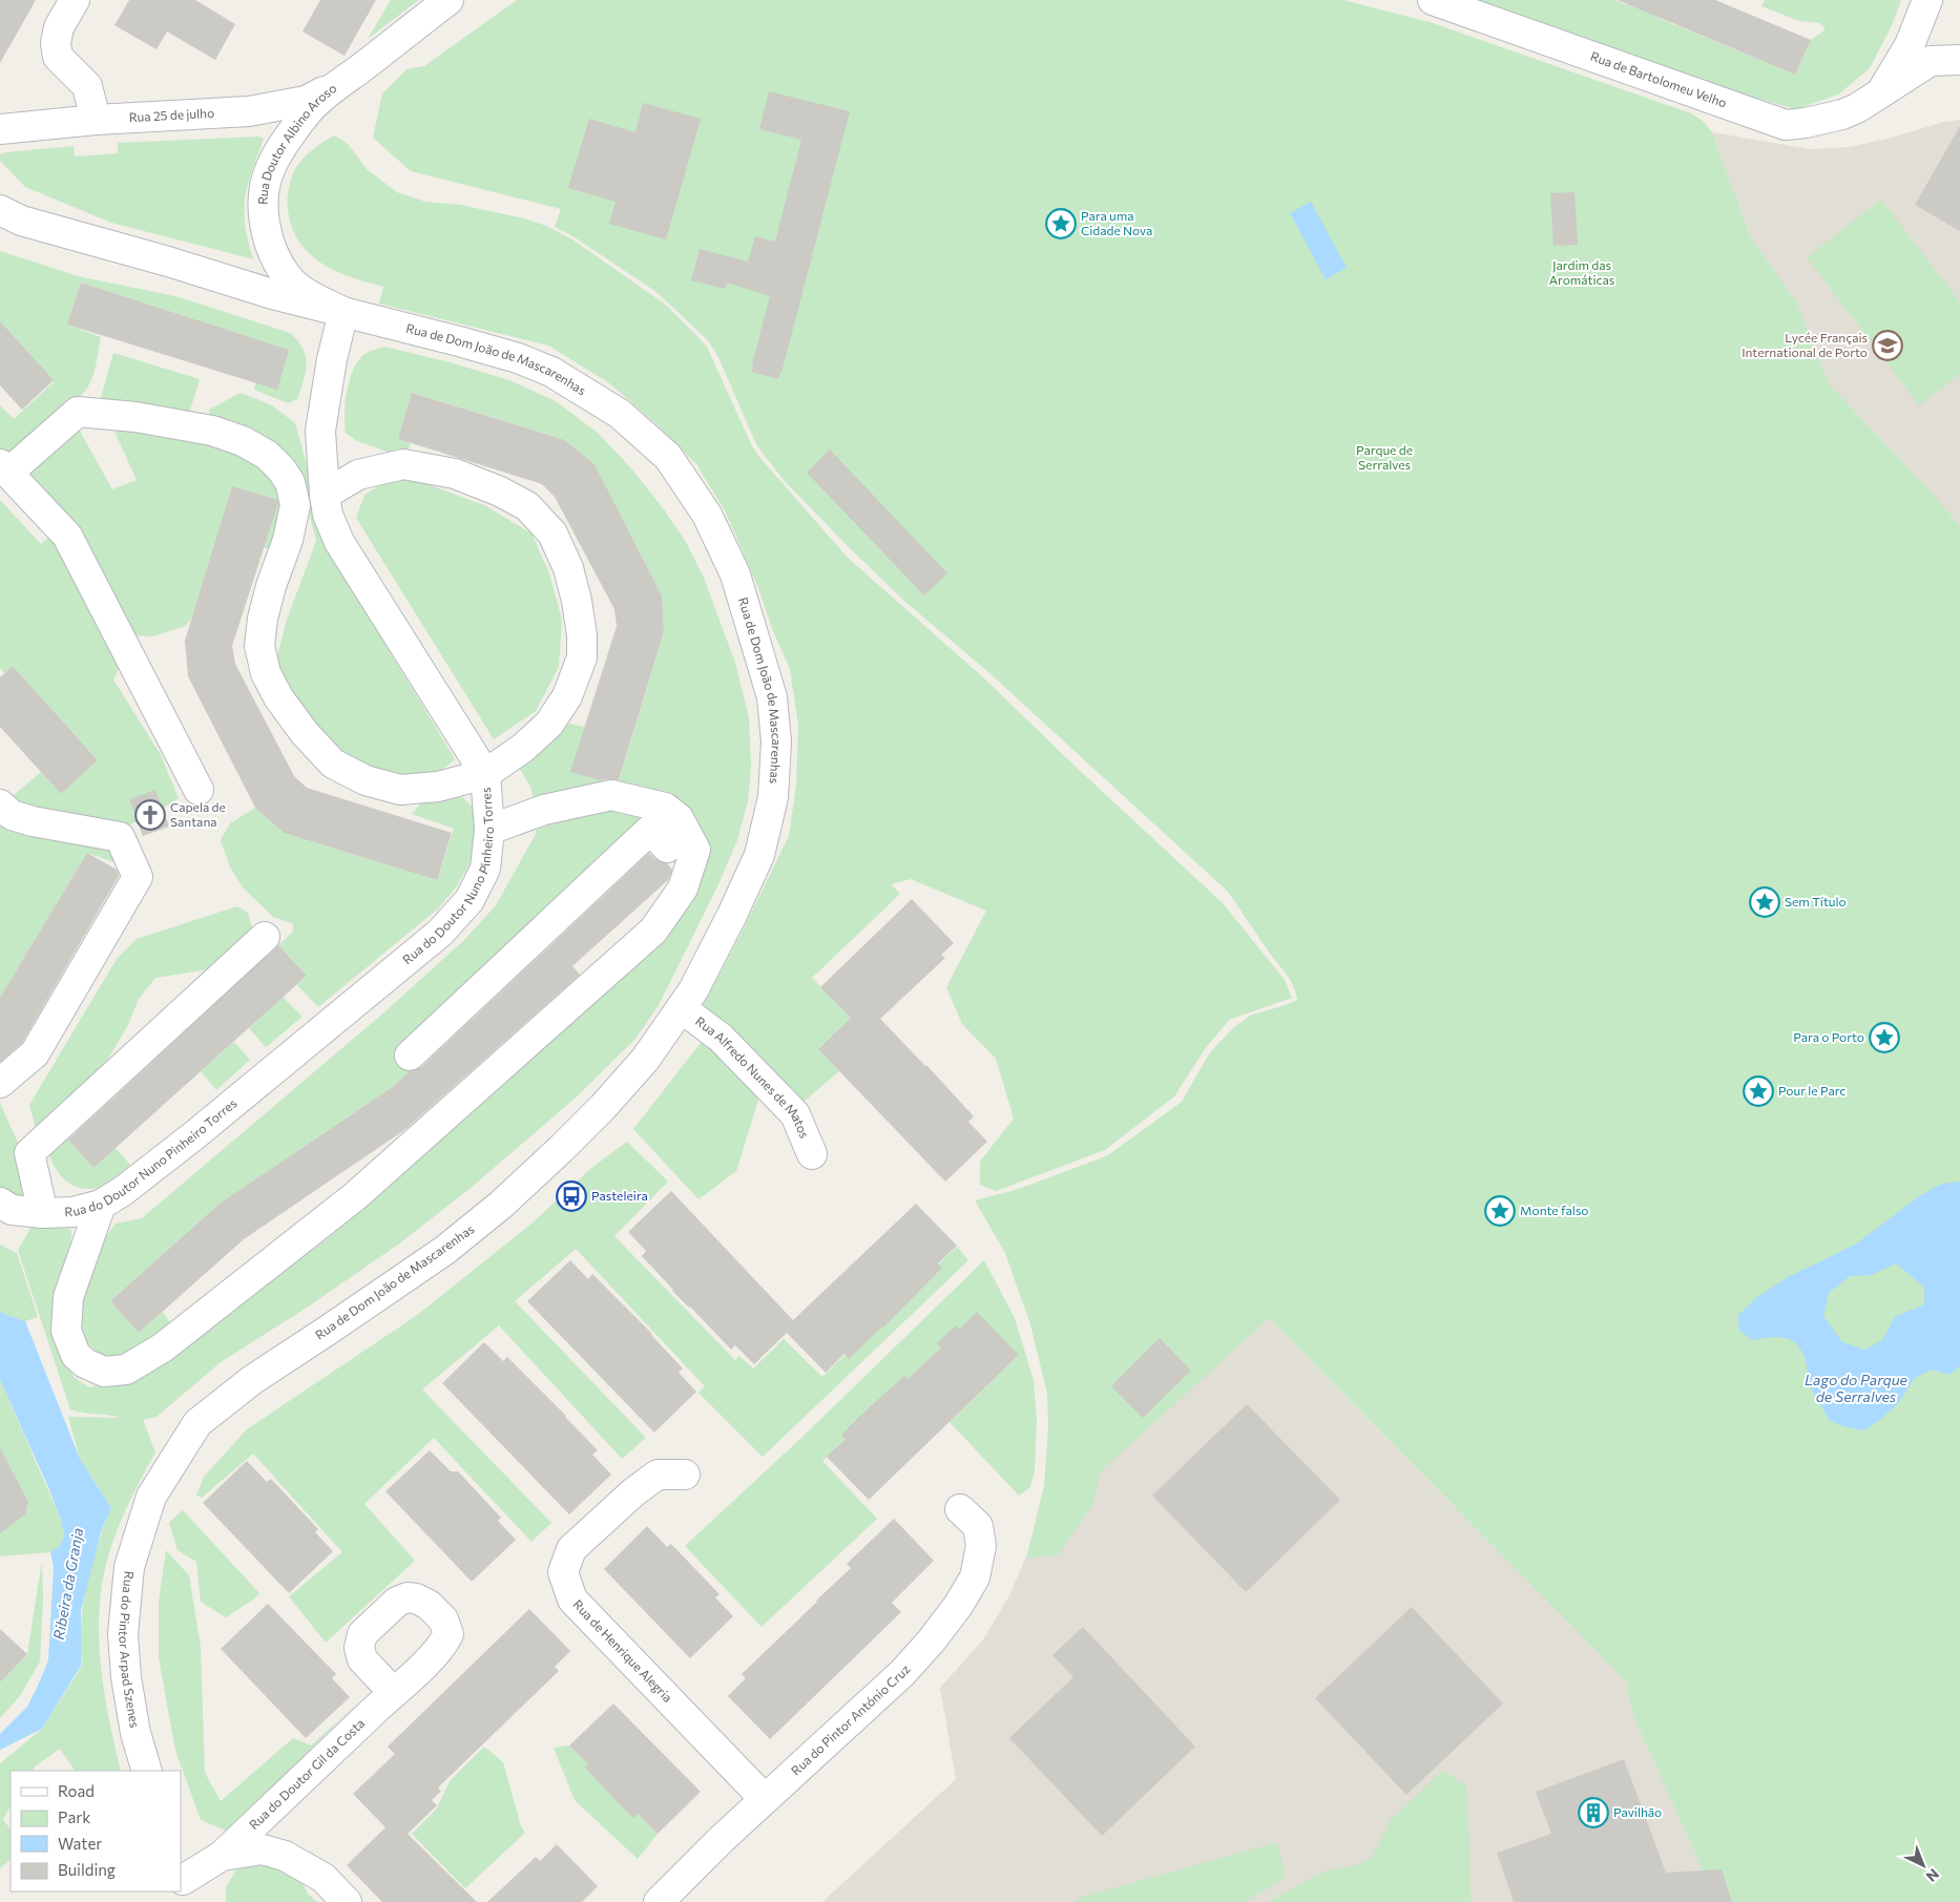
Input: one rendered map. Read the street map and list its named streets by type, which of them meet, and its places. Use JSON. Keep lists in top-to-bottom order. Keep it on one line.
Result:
{"streets":{"street":["Rua de Bartolomeu Velho","Rua 25 de julho","Rua Doutor Albino Aroso","Rua de Dom João de Mascarenhas","Rua do Doutor Nuno Pinheiro Torres","Rua Alfredo Nunes de Matos","Rua do Pintor Arpad Szenes","Rua de Henrique Alegria","Rua do Pintor António Cruz","Rua do Doutor Gil da Costa"]},"crossings":[["Rua 25 de julho","Rua Doutor Albino Aroso"],["Rua Doutor Albino Aroso","Rua de Dom João de Mascarenhas"],["Rua Doutor Albino Aroso","Rua do Doutor Nuno Pinheiro Torres"],["Rua de Dom João de Mascarenhas","Rua do Doutor Nuno Pinheiro Torres"],["Rua de Dom João de Mascarenhas","Rua Alfredo Nunes de Matos"],["Rua de Dom João de Mascarenhas","Rua do Pintor Arpad Szenes"],["Rua de Henrique Alegria","Rua do Pintor António Cruz"]],"water":["Lago do Parque de Serralves","Ribeira da Granja"],"parks":["Jardim das Aromáticas","Parque de Serralves"],"places":{"place":["Para uma Cidade Nova","Sem Título","Para o Porto","Pour le Parc","Monte falso"],"school or university":["Lycée Français International de Porto"],"church":["Capela de Santana"],"bus stop":["Pasteleira"],"building":["Pavilhão"]},"legend":["Road","Park","Water","Building"],"north":"bottom right"}
